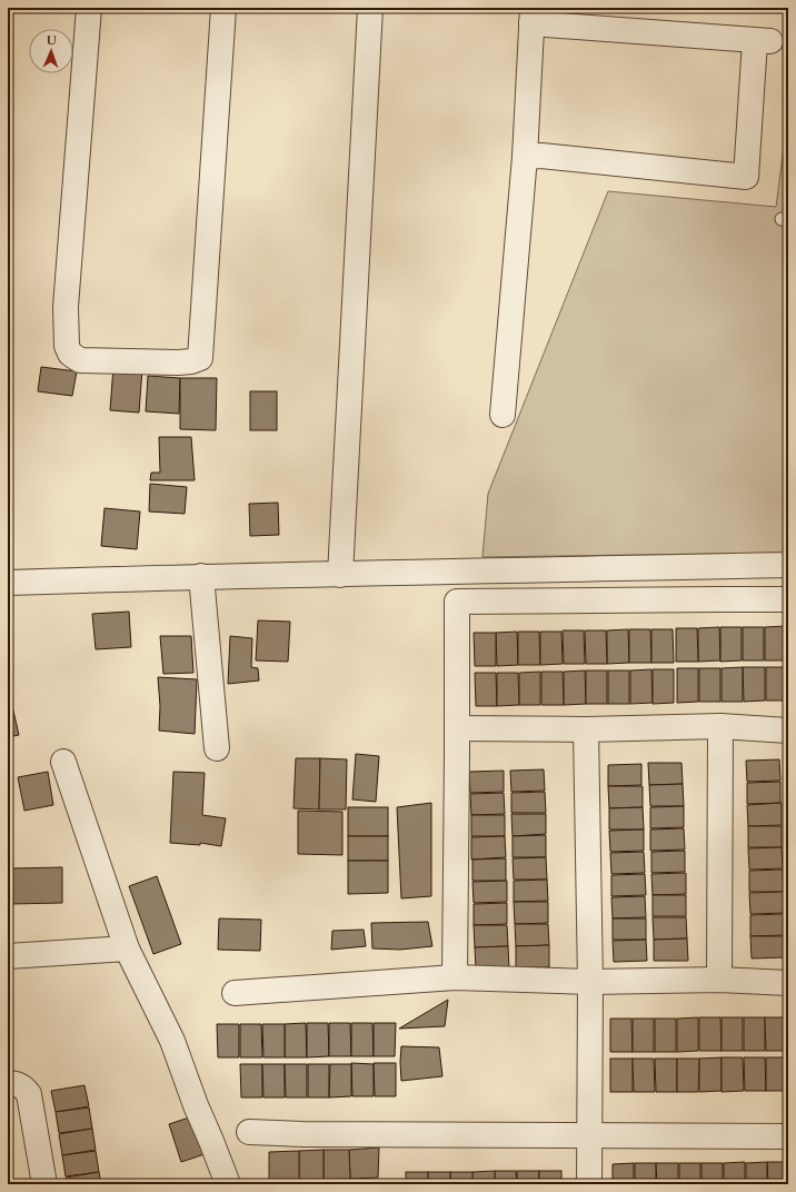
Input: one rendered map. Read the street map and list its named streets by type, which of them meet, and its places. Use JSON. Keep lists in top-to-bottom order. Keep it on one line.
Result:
{"north":"top"}
